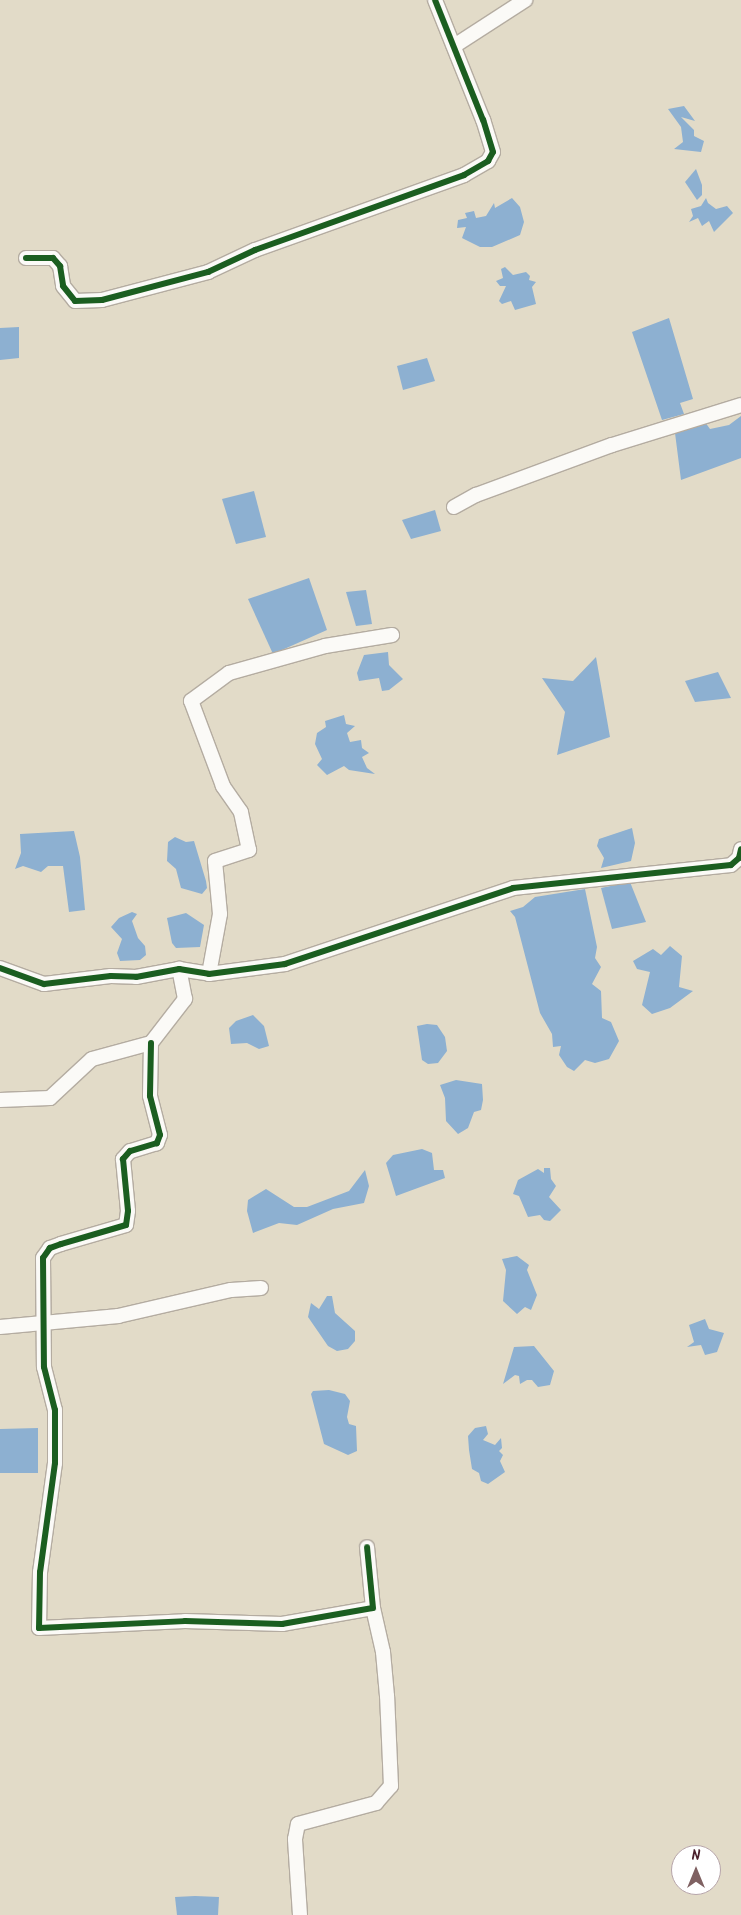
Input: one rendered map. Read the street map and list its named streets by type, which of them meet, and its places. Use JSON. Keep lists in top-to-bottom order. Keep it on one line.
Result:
{"north":"top"}
